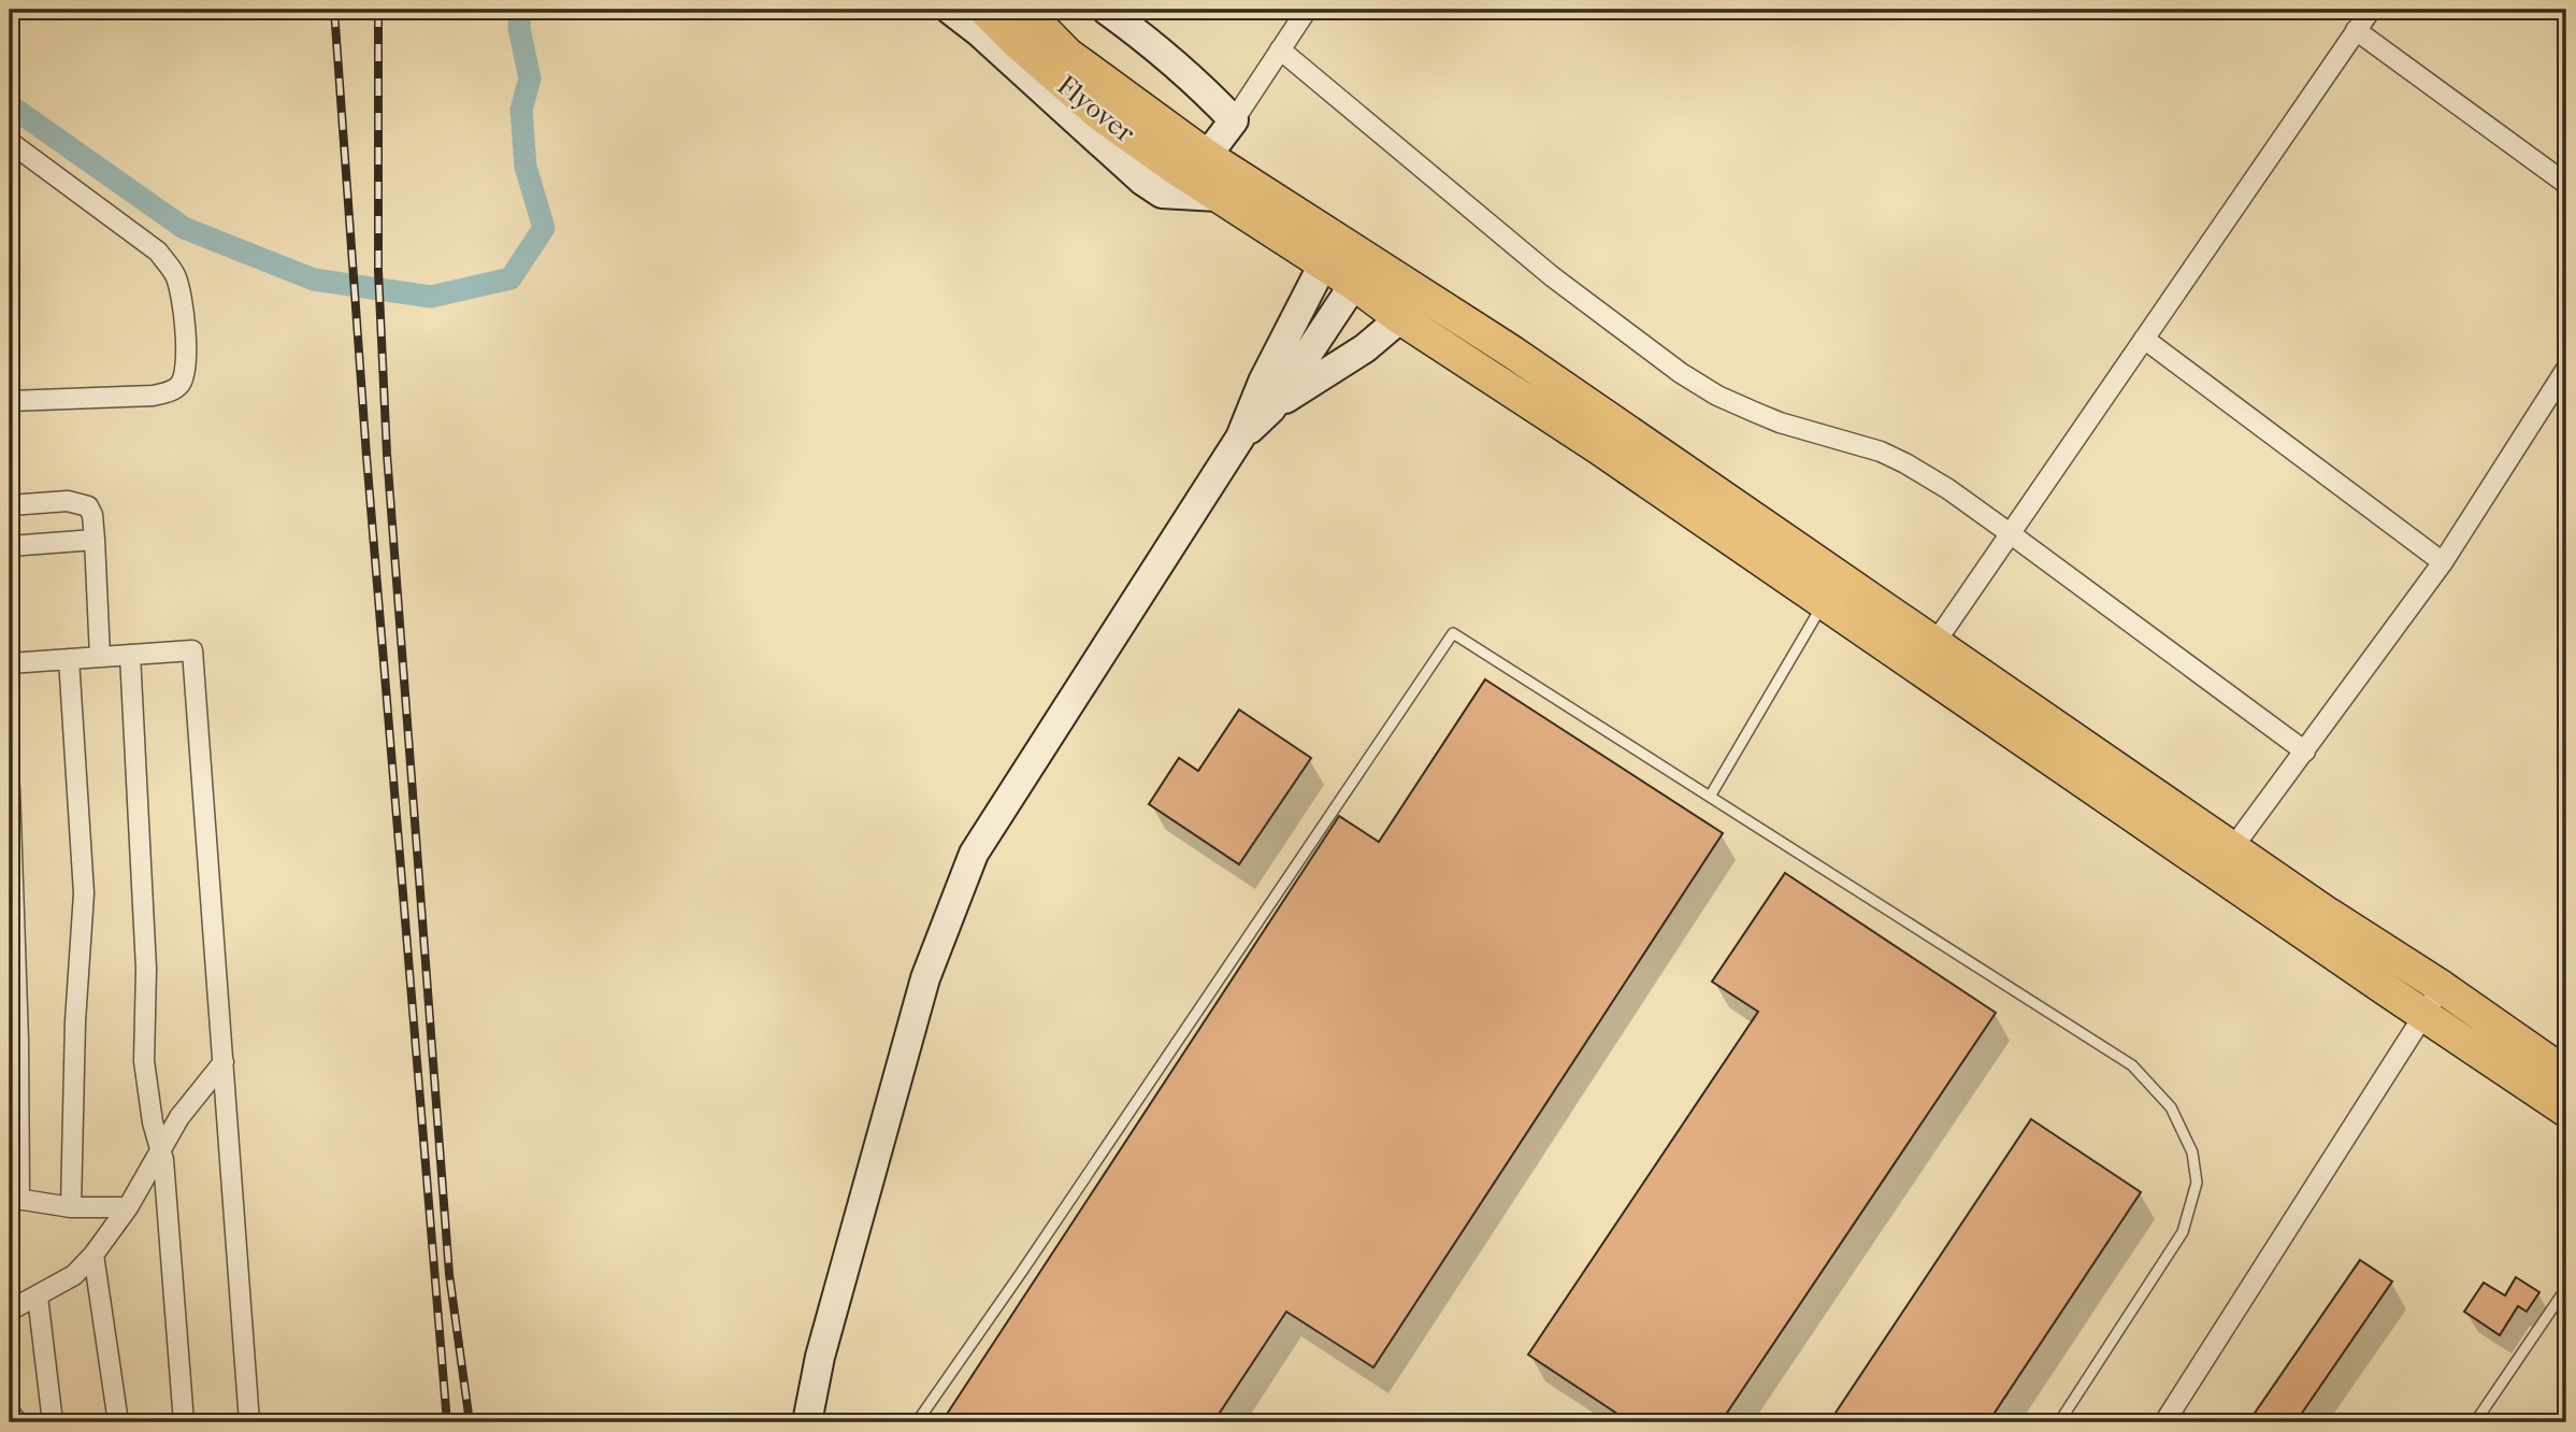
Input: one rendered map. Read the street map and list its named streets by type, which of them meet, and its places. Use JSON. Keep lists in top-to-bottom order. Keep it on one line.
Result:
{"streets":{"main road":["Flyover"]}}
